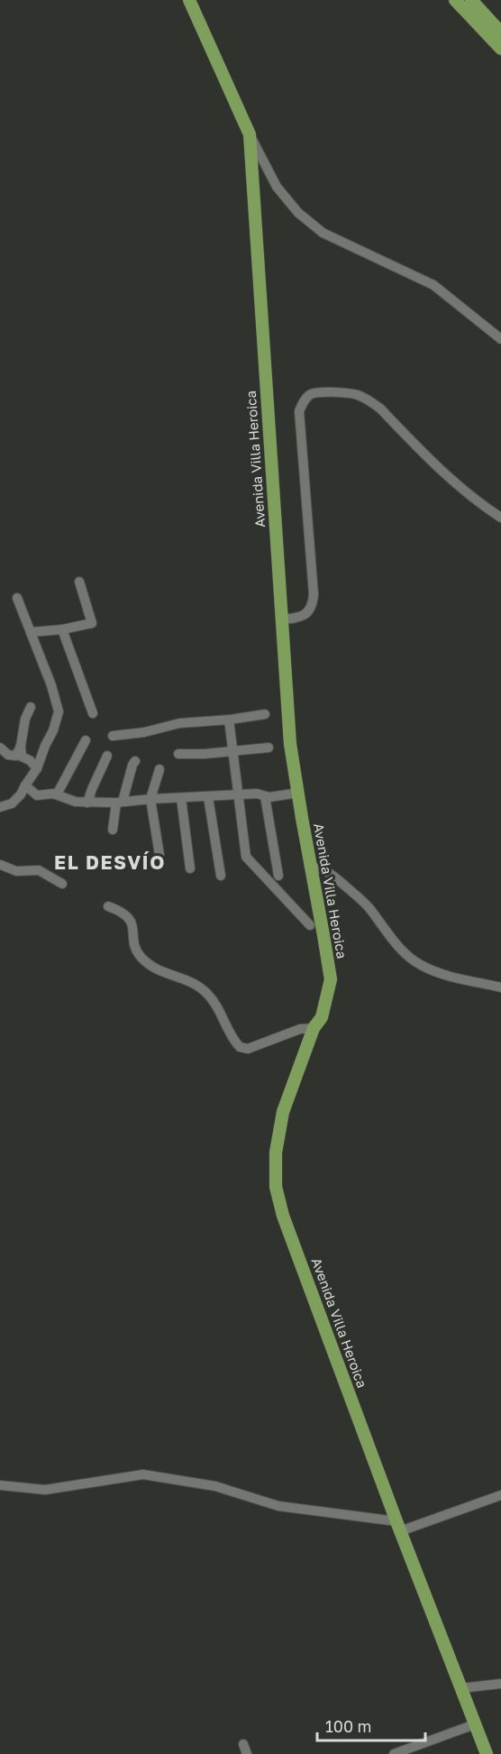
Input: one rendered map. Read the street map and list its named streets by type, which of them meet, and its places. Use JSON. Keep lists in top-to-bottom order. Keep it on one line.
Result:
{"streets":{"main road":["Avenida Villa Heroica"]},"districts":["EL DESVÍO"],"scale_bar":"100 m"}
